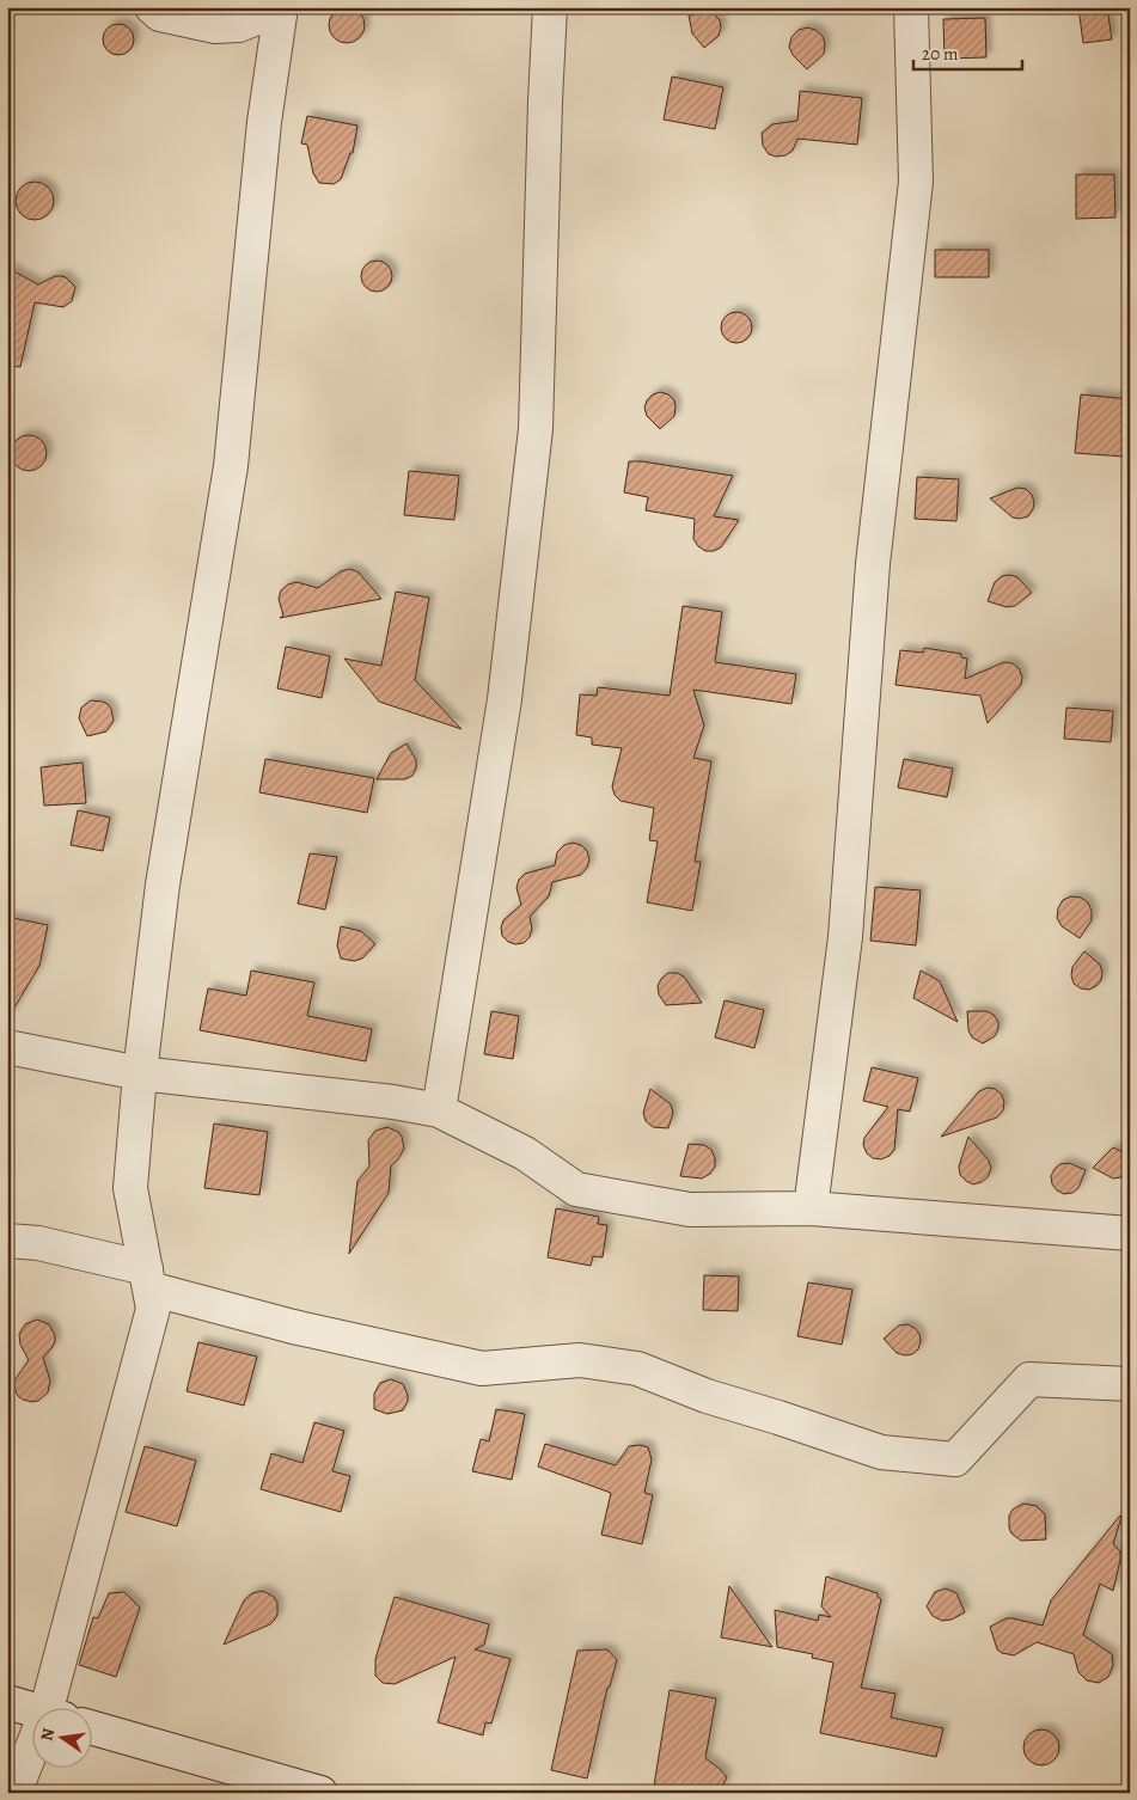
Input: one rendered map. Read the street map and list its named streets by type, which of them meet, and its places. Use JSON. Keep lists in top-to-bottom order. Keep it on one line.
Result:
{"scale_bar":"20 m","north":"left"}
